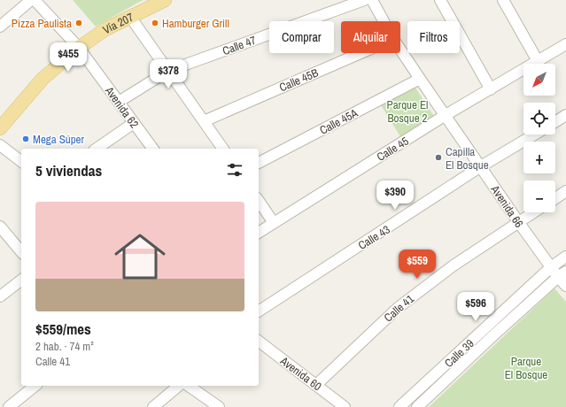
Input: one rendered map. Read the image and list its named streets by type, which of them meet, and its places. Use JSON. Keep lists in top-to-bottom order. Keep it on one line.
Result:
{"streets":{"main road":["Vía 207"],"street":["Calle 47","Calle 45B","Avenida 62","Calle 45A","Calle 45","Avenida 66","Calle 43","Calle 41","Calle 39","Avenida 60"]},"crossings":[["Vía 207","Avenida 62"],["Calle 47","Avenida 62"],["Calle 45A","Avenida 66"],["Calle 45","Avenida 66"],["Avenida 66","Calle 43"],["Avenida 66","Calle 41"],["Avenida 66","Calle 39"],["Calle 41","Avenida 60"]],"parks":["Parque El Bosque 2","Parque El Bosque"],"places":["Pizza Paulista","Hamburger Grill","Mega Súper","Capilla El Bosque"],"north":"bottom left","page":{"chip":["Comprar","Alquilar","Filtros"],"price":["$455","$378","$390","$559","$596"],"map_buttons":["+","−"],"heading":"5 viviendas","list":[{"name":"$559/mes","note":"2 hab. · 74 m² · Calle 41"}]}}
